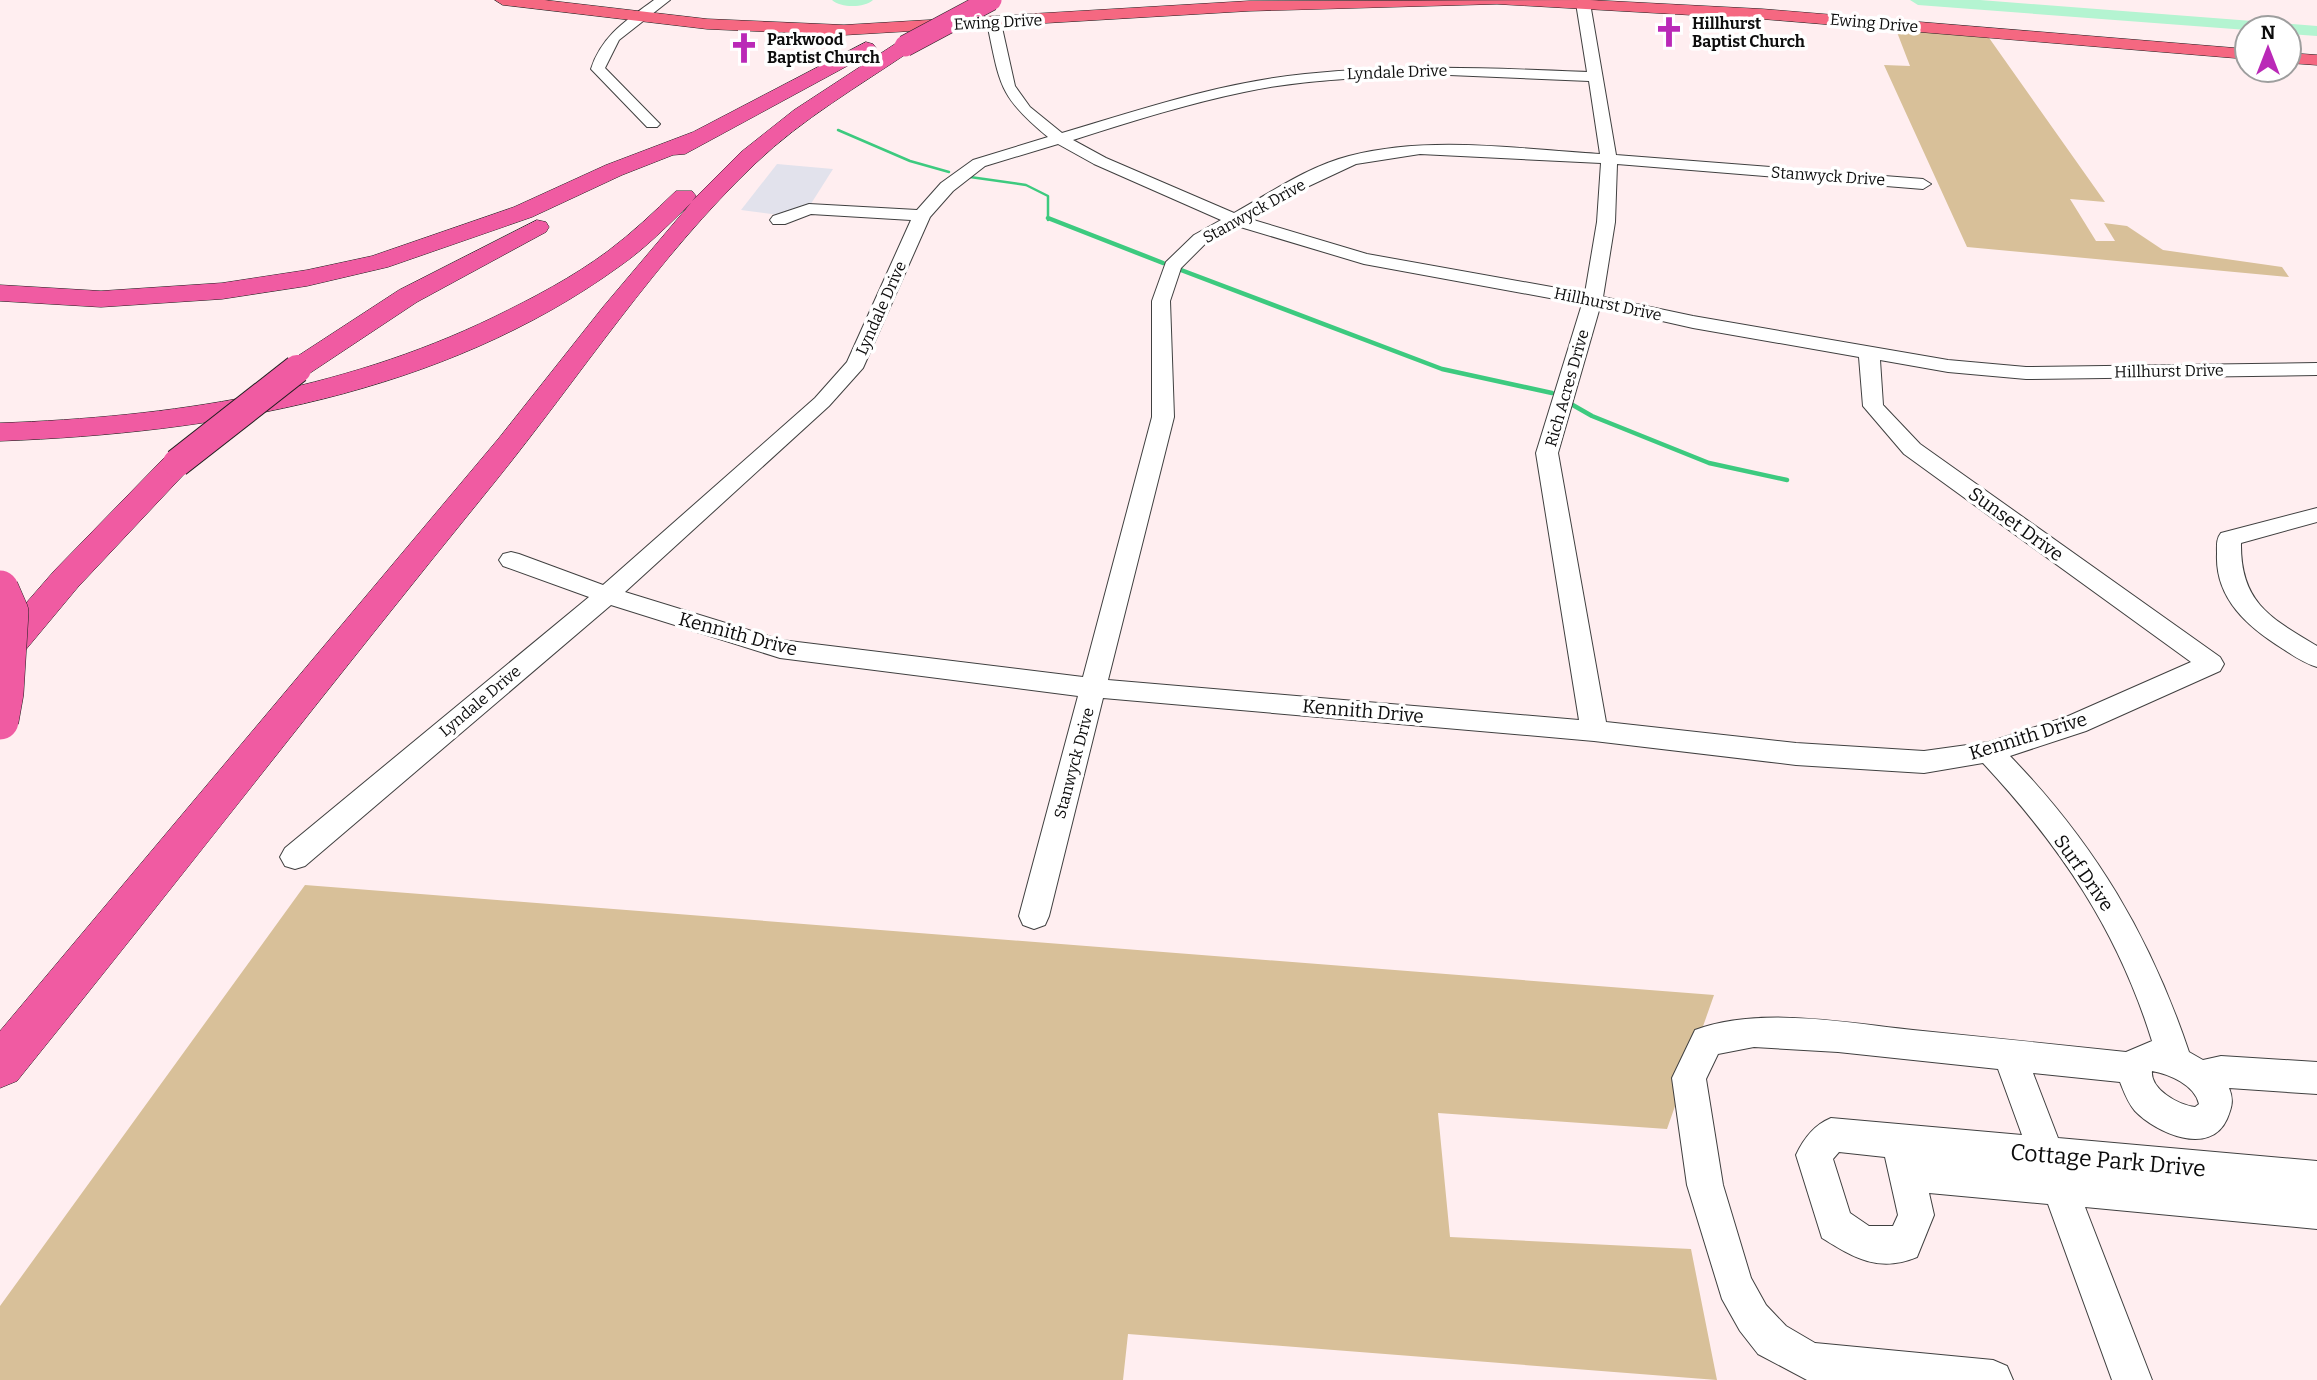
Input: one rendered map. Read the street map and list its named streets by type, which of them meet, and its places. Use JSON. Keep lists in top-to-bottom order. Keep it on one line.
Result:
{"streets":{"main road":["Ewing Drive"],"street":["Lyndale Drive","Stanwyck Drive","Hillhurst Drive","Rich Acres Drive","Sunset Drive","Kennith Drive","Surf Drive","Cottage Park Drive"]},"crossings":[["Ewing Drive","Hillhurst Drive"],["Ewing Drive","Rich Acres Drive"],["Lyndale Drive","Hillhurst Drive"],["Lyndale Drive","Rich Acres Drive"],["Lyndale Drive","Kennith Drive"],["Stanwyck Drive","Hillhurst Drive"],["Stanwyck Drive","Rich Acres Drive"],["Stanwyck Drive","Kennith Drive"],["Hillhurst Drive","Rich Acres Drive"],["Hillhurst Drive","Sunset Drive"],["Rich Acres Drive","Kennith Drive"],["Sunset Drive","Kennith Drive"],["Kennith Drive","Surf Drive"]],"places":{"church":["Hillhurst Baptist Church","Parkwood Baptist Church"]},"north":"top"}
